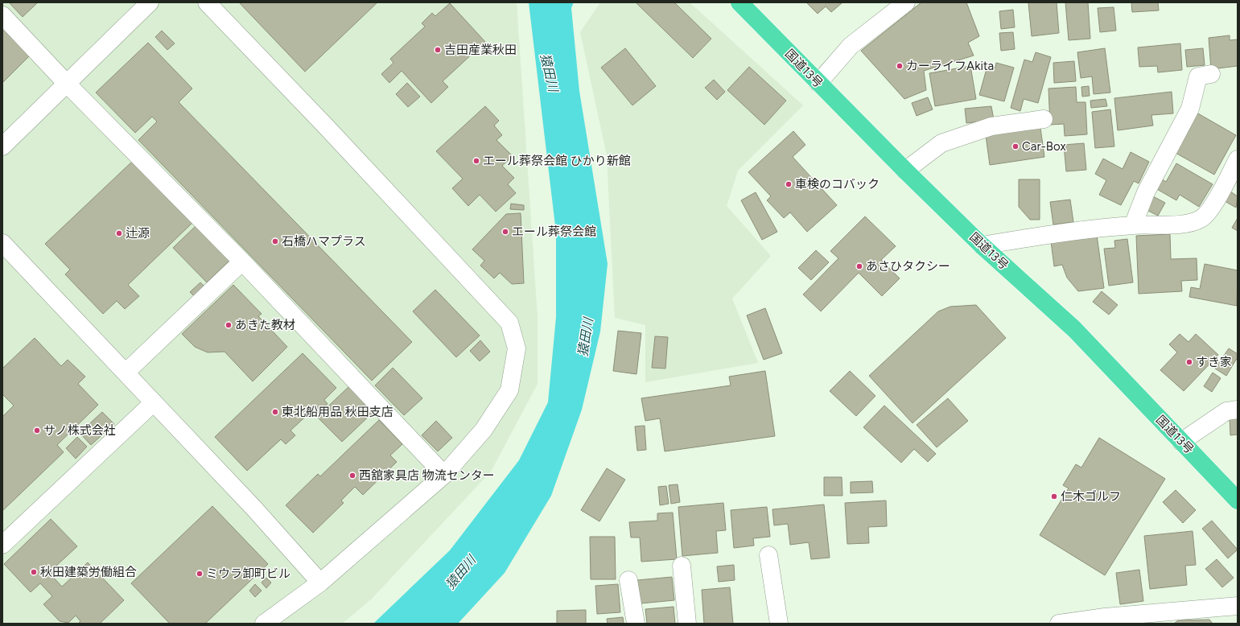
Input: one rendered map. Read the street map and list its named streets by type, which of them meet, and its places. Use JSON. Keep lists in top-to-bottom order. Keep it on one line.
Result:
{"streets":{"highway":["国道13号"]},"water":["猿田川"],"places":["吉田産業秋田","カーライフAkita","Car-Box","エール葬祭会館 ひかり新館","車検のコバック","エール葬祭会館","辻源","石橋ハマプラス","あさひタクシー","あきた教材","すき家","東北船用品 秋田支店","サノ株式会社","西舘家具店 物流センター","仁木ゴルフ","秋田建築労働組合","ミウラ卸町ビル"]}
